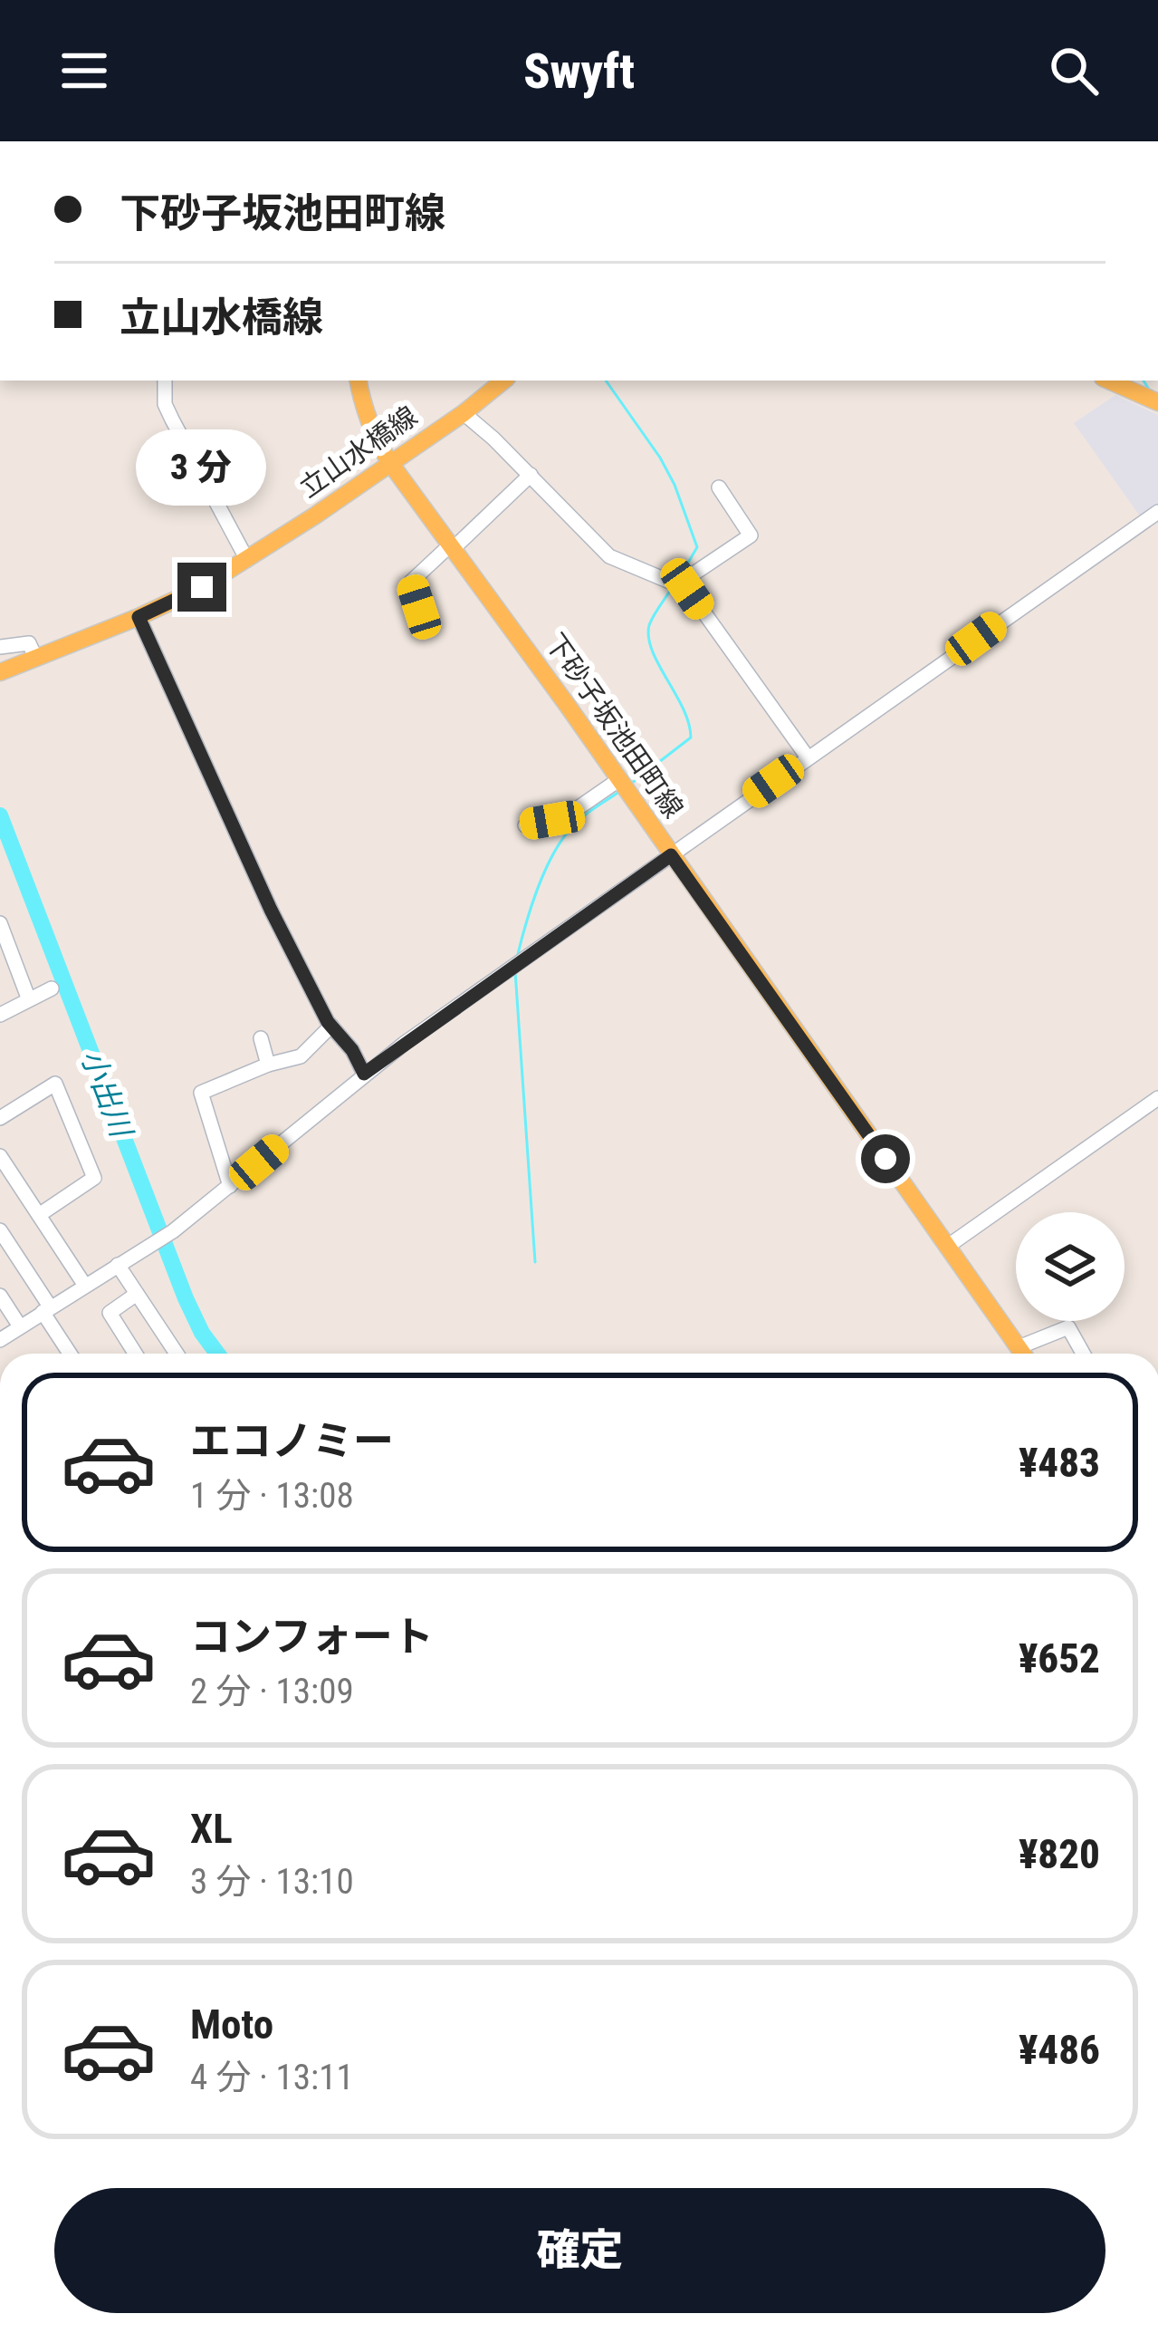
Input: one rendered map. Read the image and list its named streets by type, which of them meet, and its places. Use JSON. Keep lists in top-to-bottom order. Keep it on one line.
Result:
{"streets":{"main road":["立山水橋線","下砂子坂池田町線"]},"crossings":[["立山水橋線","下砂子坂池田町線"]],"water":["小出川"],"page":{"header":"Swyft","banner":["下砂子坂池田町線","立山水橋線"],"bubble":"3 分","list":[{"name":"エコノミー","note":"1 分 · 13:08","value":"¥483"},{"name":"コンフォート","note":"2 分 · 13:09","value":"¥652"},{"name":"XL","note":"3 分 · 13:10","value":"¥820"},{"name":"Moto","note":"4 分 · 13:11","value":"¥486"}],"buttons":"確定"}}
